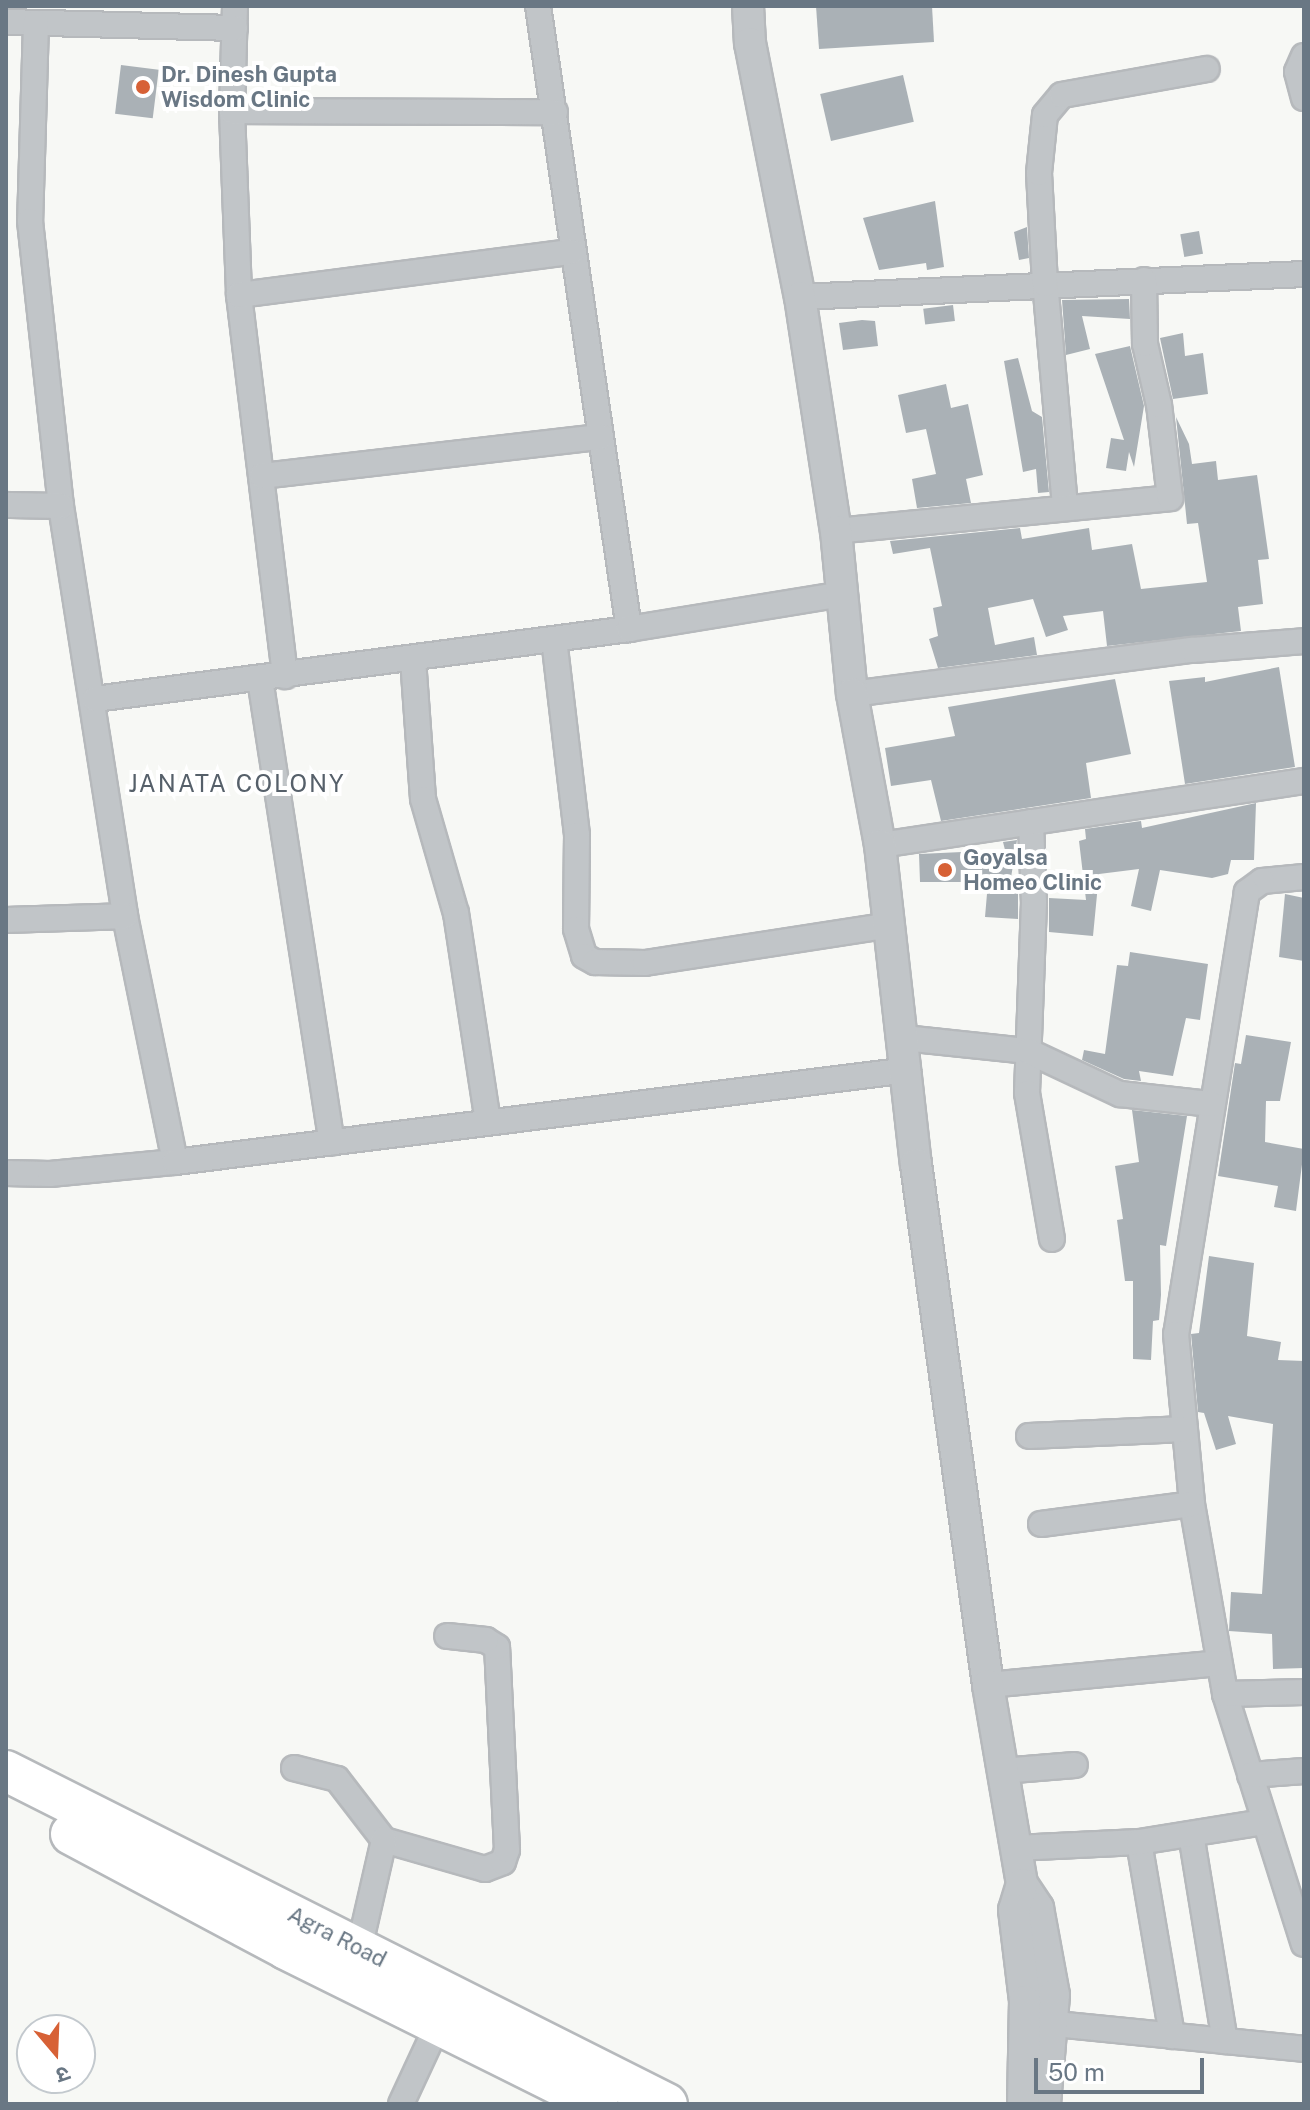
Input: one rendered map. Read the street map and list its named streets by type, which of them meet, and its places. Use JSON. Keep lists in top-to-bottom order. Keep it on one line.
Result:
{"streets":{"highway":["Agra Road"]},"districts":["JANATA COLONY"],"places":["Dr. Dinesh Gupta Wisdom Clinic","Goyalsa Homeo Clinic"],"scale_bar":"50 m","north":"bottom"}
